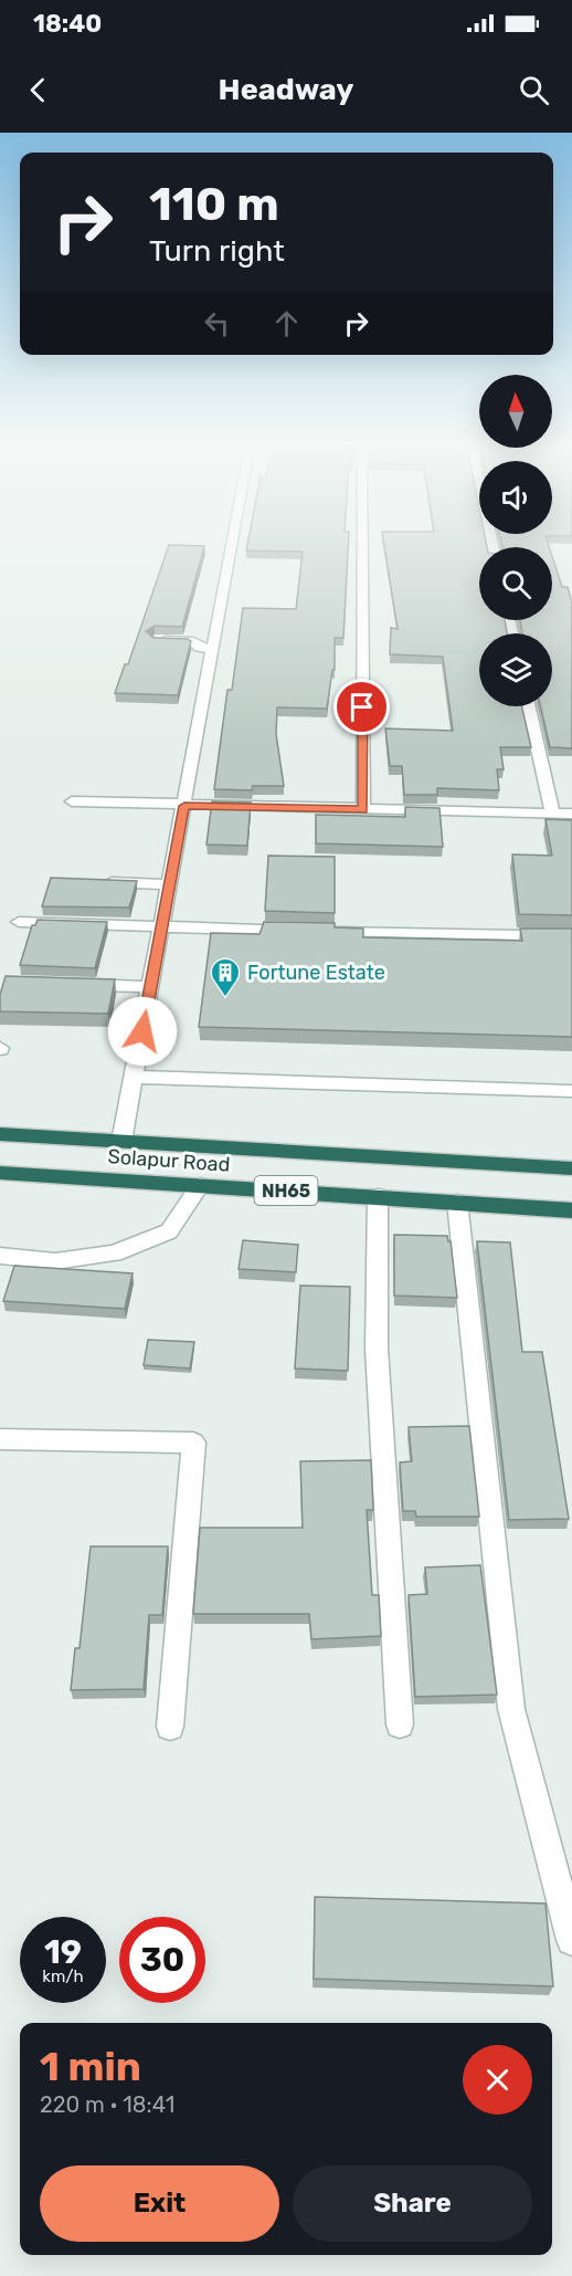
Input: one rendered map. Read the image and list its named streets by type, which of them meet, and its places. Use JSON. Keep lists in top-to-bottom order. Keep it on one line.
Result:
{"streets":{"highway":["Solapur Road","NH65"]},"places":{"building":["Fortune Estate"]},"north":"top","page":{"status":"18:40","header":"Headway","turn":["110 m","Turn right"],"speed":"19 km/h","limit":"30","heading":["1 min","220 m · 18:41"],"buttons":["Exit","Share"]}}
